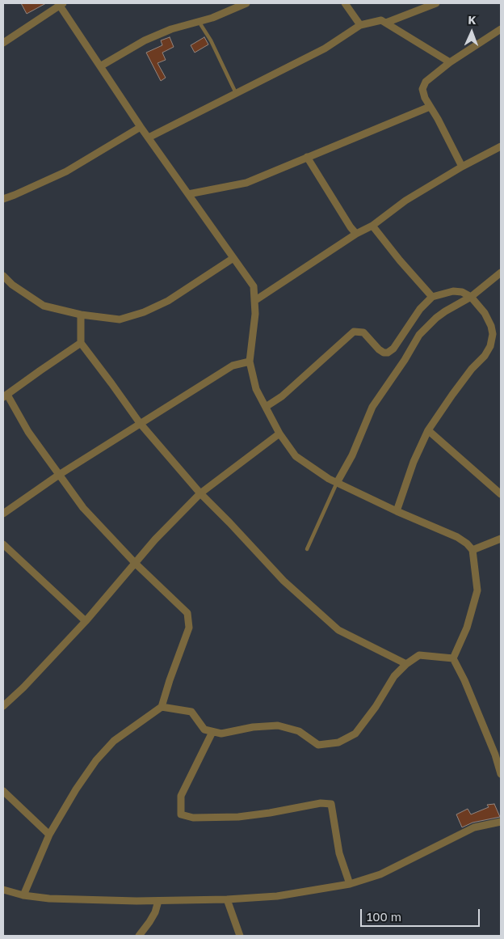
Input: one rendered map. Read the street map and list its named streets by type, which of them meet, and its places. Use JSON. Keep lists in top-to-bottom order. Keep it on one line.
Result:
{"scale_bar":"100 m","north":"top"}
